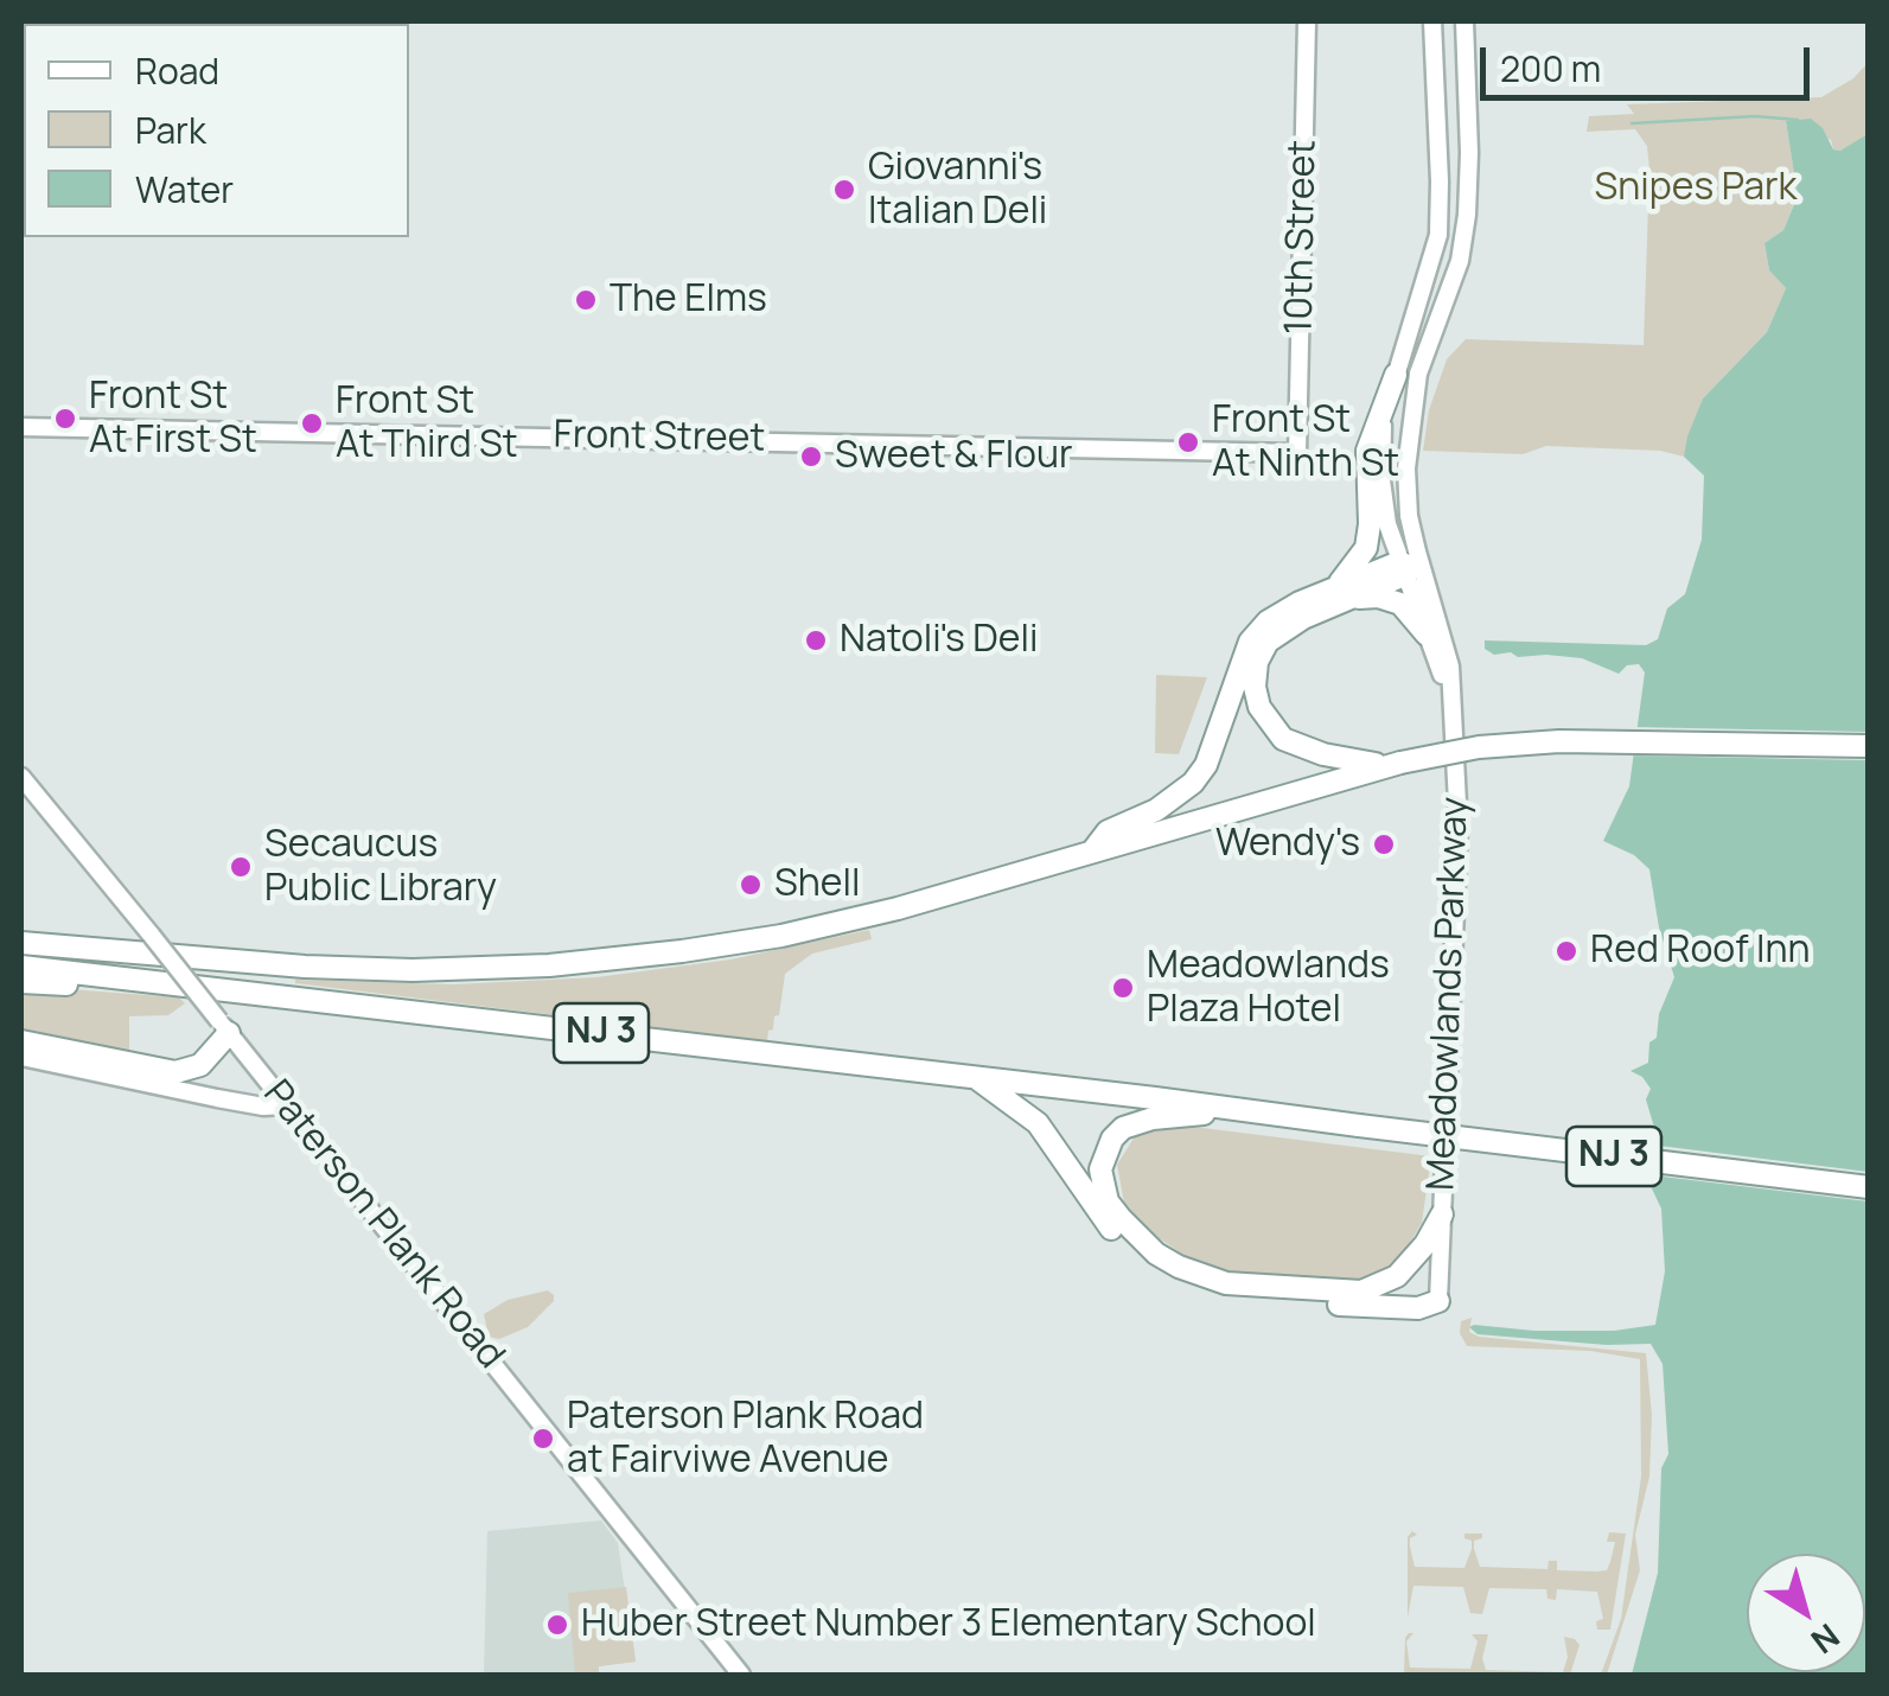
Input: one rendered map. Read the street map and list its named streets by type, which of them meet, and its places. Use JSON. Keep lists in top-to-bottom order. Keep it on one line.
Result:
{"streets":{"highway":["NJ 3"],"main road":["10th Street","Front Street","Meadowlands Parkway","Paterson Plank Road"]},"crossings":[["10th Street","Front Street"]],"parks":["Snipes Park"],"places":["Giovanni's Italian Deli","The Elms","Front St At First St","Front St At Third St","Front St At Ninth St","Sweet & Flour","Natoli's Deli","Wendy's","Secaucus Public Library","Shell","Red Roof Inn","Meadowlands Plaza Hotel","Paterson Plank Road at Fairviwe Avenue","Huber Street Number 3 Elementary School"],"legend":["Road","Park","Water"],"scale_bar":"200 m","north":"bottom right"}
